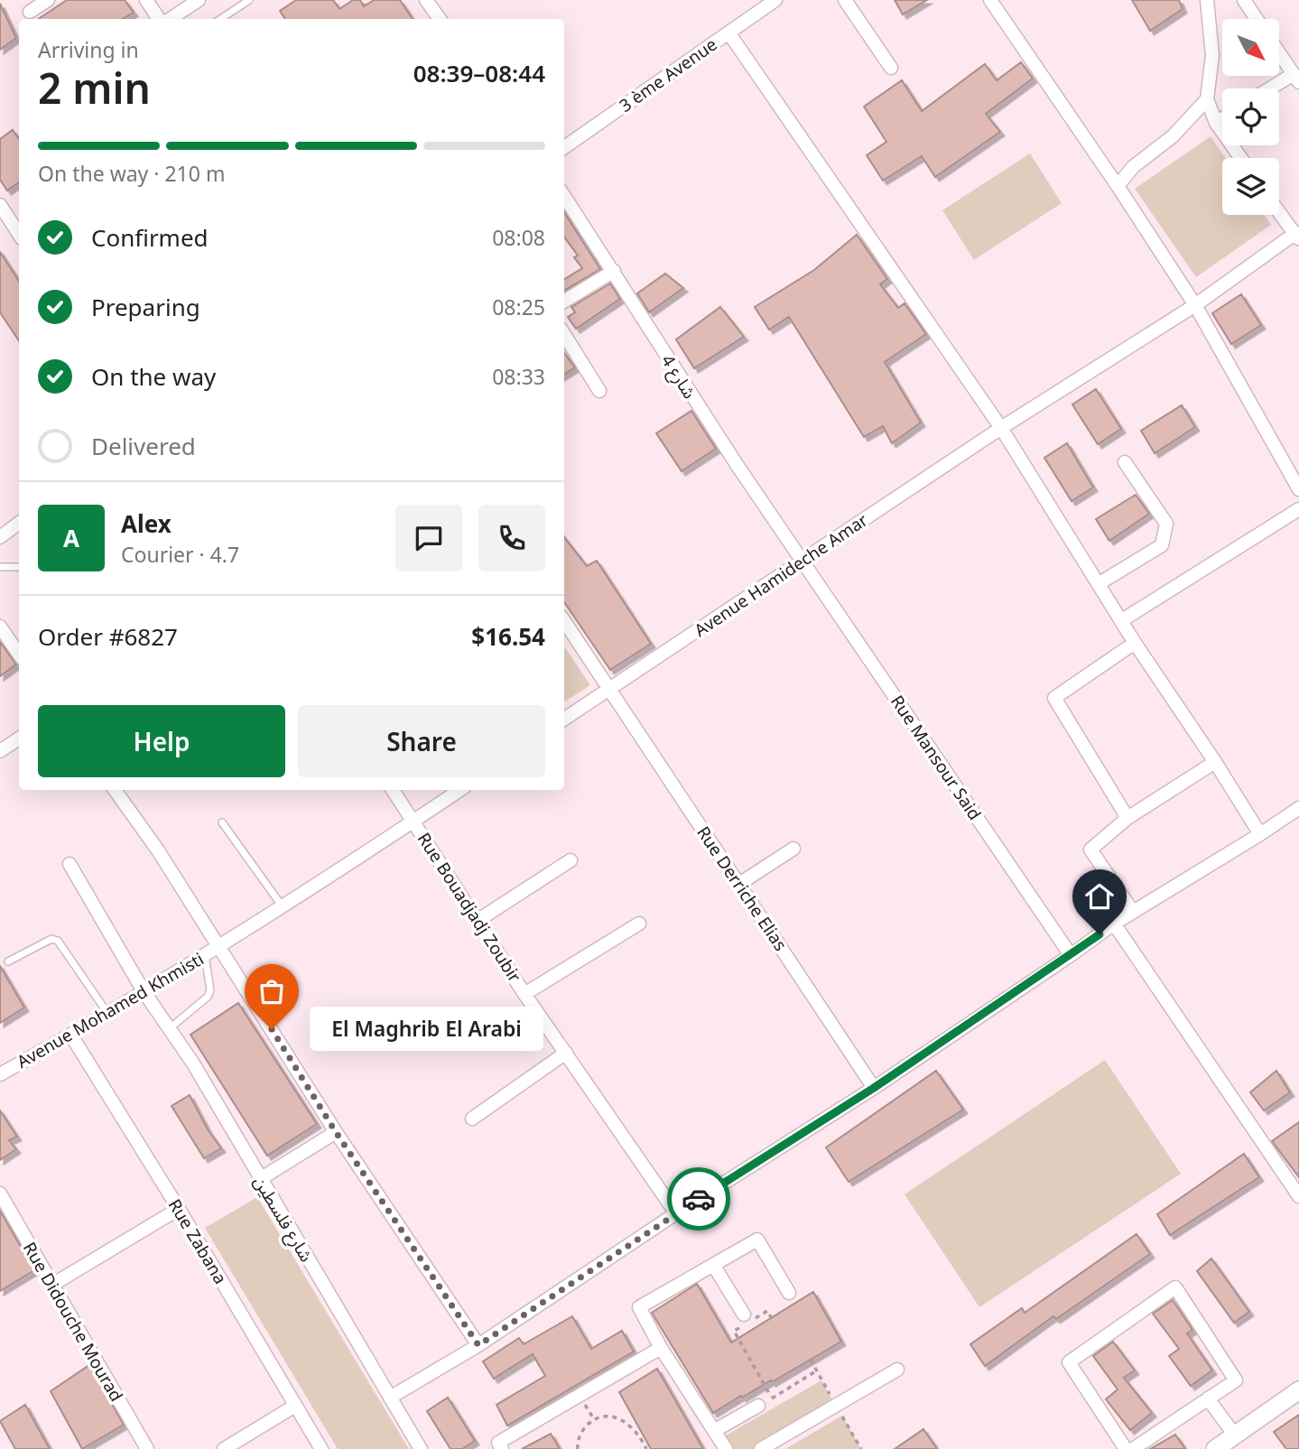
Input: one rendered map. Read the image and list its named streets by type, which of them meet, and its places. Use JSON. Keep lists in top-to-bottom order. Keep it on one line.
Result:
{"streets":{"street":["3 ème Avenue","شارع 4","Avenue Hamideche Amar","Rue Mansour Said","Rue Derriche Elias","Rue Bouadjadj Zoubir","Avenue Mohamed Khmisti","شارع فلسطين","Rue Zabana","Rue Didouche Mourad"]},"crossings":[["شارع 4","Avenue Hamideche Amar"],["شارع 4","Rue Mansour Said"],["Avenue Hamideche Amar","Rue Mansour Said"],["Avenue Hamideche Amar","Rue Derriche Elias"],["Avenue Mohamed Khmisti","شارع فلسطين"],["Avenue Mohamed Khmisti","Rue Zabana"]],"places":["El Maghrib El Arabi"],"north":"bottom right","page":{"heading":["2 min","Arriving in","08:39–08:44"],"panel":["Alex","Courier · 4.7","Order #6827","$16.54"],"bar":"On the way · 210 m","list":[["Confirmed","08:08"],["Preparing","08:25"],["On the way","08:33"],"Delivered"],"round":"A","buttons":["Help","Share"],"bubble":"El Maghrib El Arabi"}}
